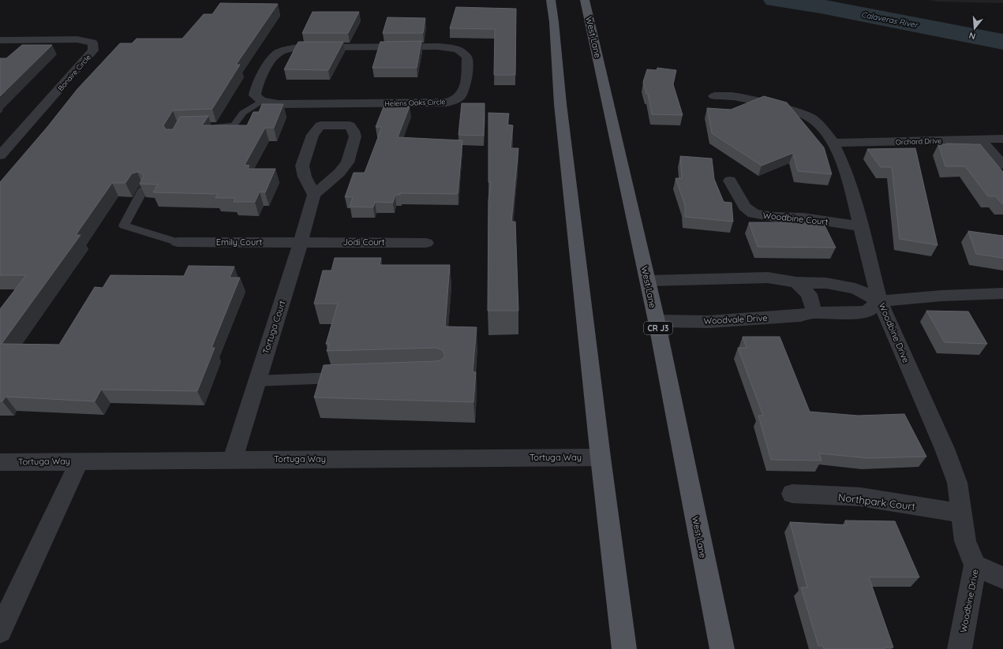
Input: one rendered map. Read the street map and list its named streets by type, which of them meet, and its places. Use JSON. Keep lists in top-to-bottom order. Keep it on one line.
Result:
{"streets":{"main road":["West Lane","CR J3"],"street":["Bonaire Circle","Helens Oaks Circle","Orchard Drive","Woodbine Court","Emily Court","Jodi Court","Woodvale Drive","Tortuga Court","Woodbine Drive","Tortuga Way","Northpark Court"]},"crossings":[["West Lane","Woodvale Drive"],["Orchard Drive","Woodbine Drive"],["Woodbine Court","Woodbine Drive"],["Emily Court","Jodi Court"],["Emily Court","Tortuga Court"],["Jodi Court","Tortuga Court"],["Woodvale Drive","Woodbine Drive"],["Tortuga Court","Tortuga Way"],["Woodbine Drive","Northpark Court"]],"water":["Calaveras River"],"north":"bottom"}
